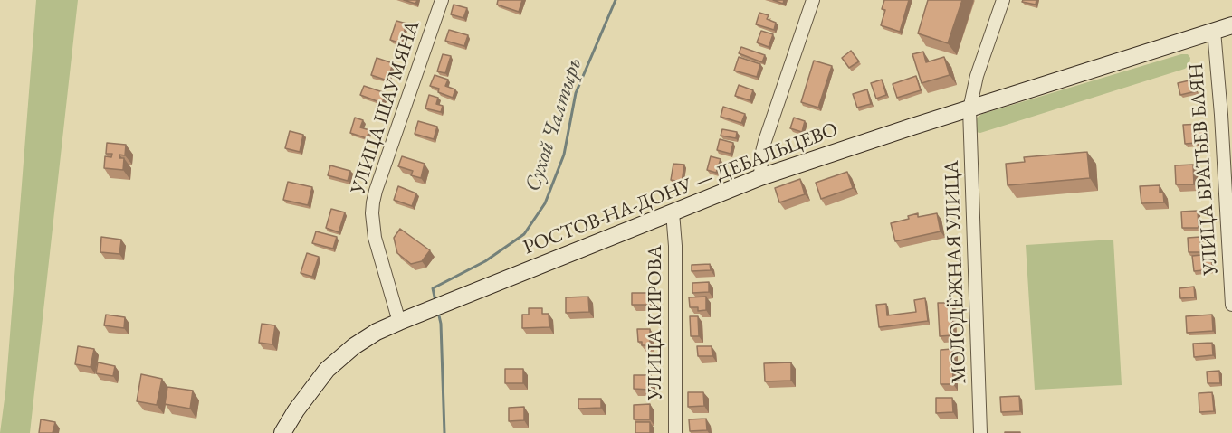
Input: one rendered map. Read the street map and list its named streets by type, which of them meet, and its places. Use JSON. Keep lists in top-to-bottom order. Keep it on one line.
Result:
{"streets":{"street":["УЛИЦА ШАУМЯНА","УЛИЦА БРАТЬЕВ БАЯН","РОСТОВ-НА-ДОНУ — ДЕБАЛЬЦЕВО","МОЛОДЁЖНАЯ УЛИЦА","УЛИЦА КИРОВА"]},"crossings":[["УЛИЦА ШАУМЯНА","РОСТОВ-НА-ДОНУ — ДЕБАЛЬЦЕВО"],["УЛИЦА БРАТЬЕВ БАЯН","РОСТОВ-НА-ДОНУ — ДЕБАЛЬЦЕВО"],["РОСТОВ-НА-ДОНУ — ДЕБАЛЬЦЕВО","МОЛОДЁЖНАЯ УЛИЦА"],["РОСТОВ-НА-ДОНУ — ДЕБАЛЬЦЕВО","УЛИЦА КИРОВА"]],"water":["Сухой Чалтырь"]}
